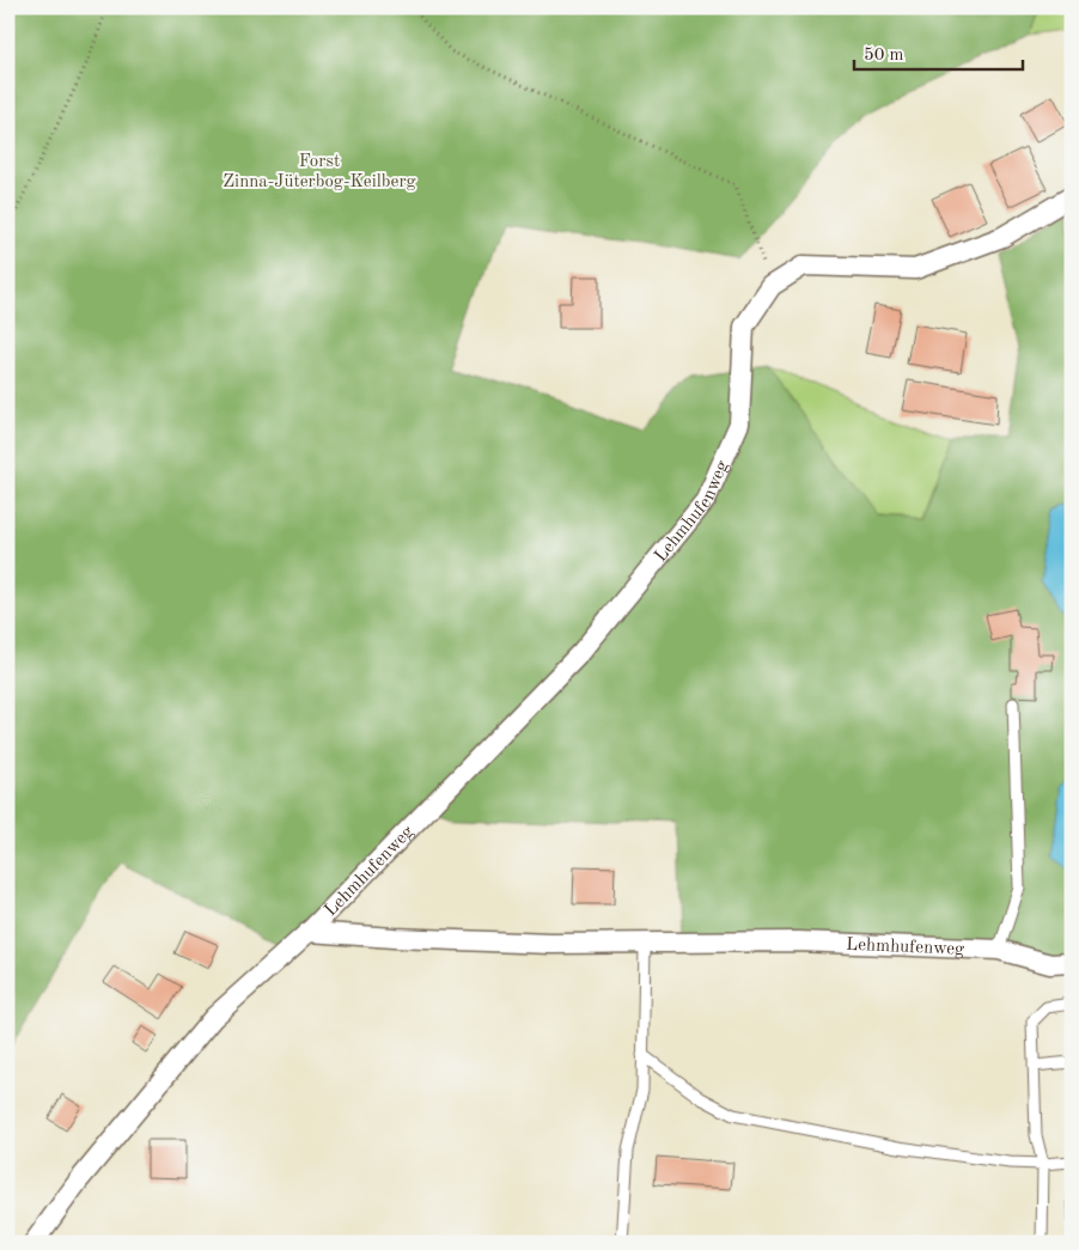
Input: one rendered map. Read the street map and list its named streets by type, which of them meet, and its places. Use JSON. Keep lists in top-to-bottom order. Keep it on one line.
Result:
{"streets":{"street":["Lehmhufenweg"]},"parks":["Forst Zinna-Jüterbog-Keilberg"],"scale_bar":"50 m"}
